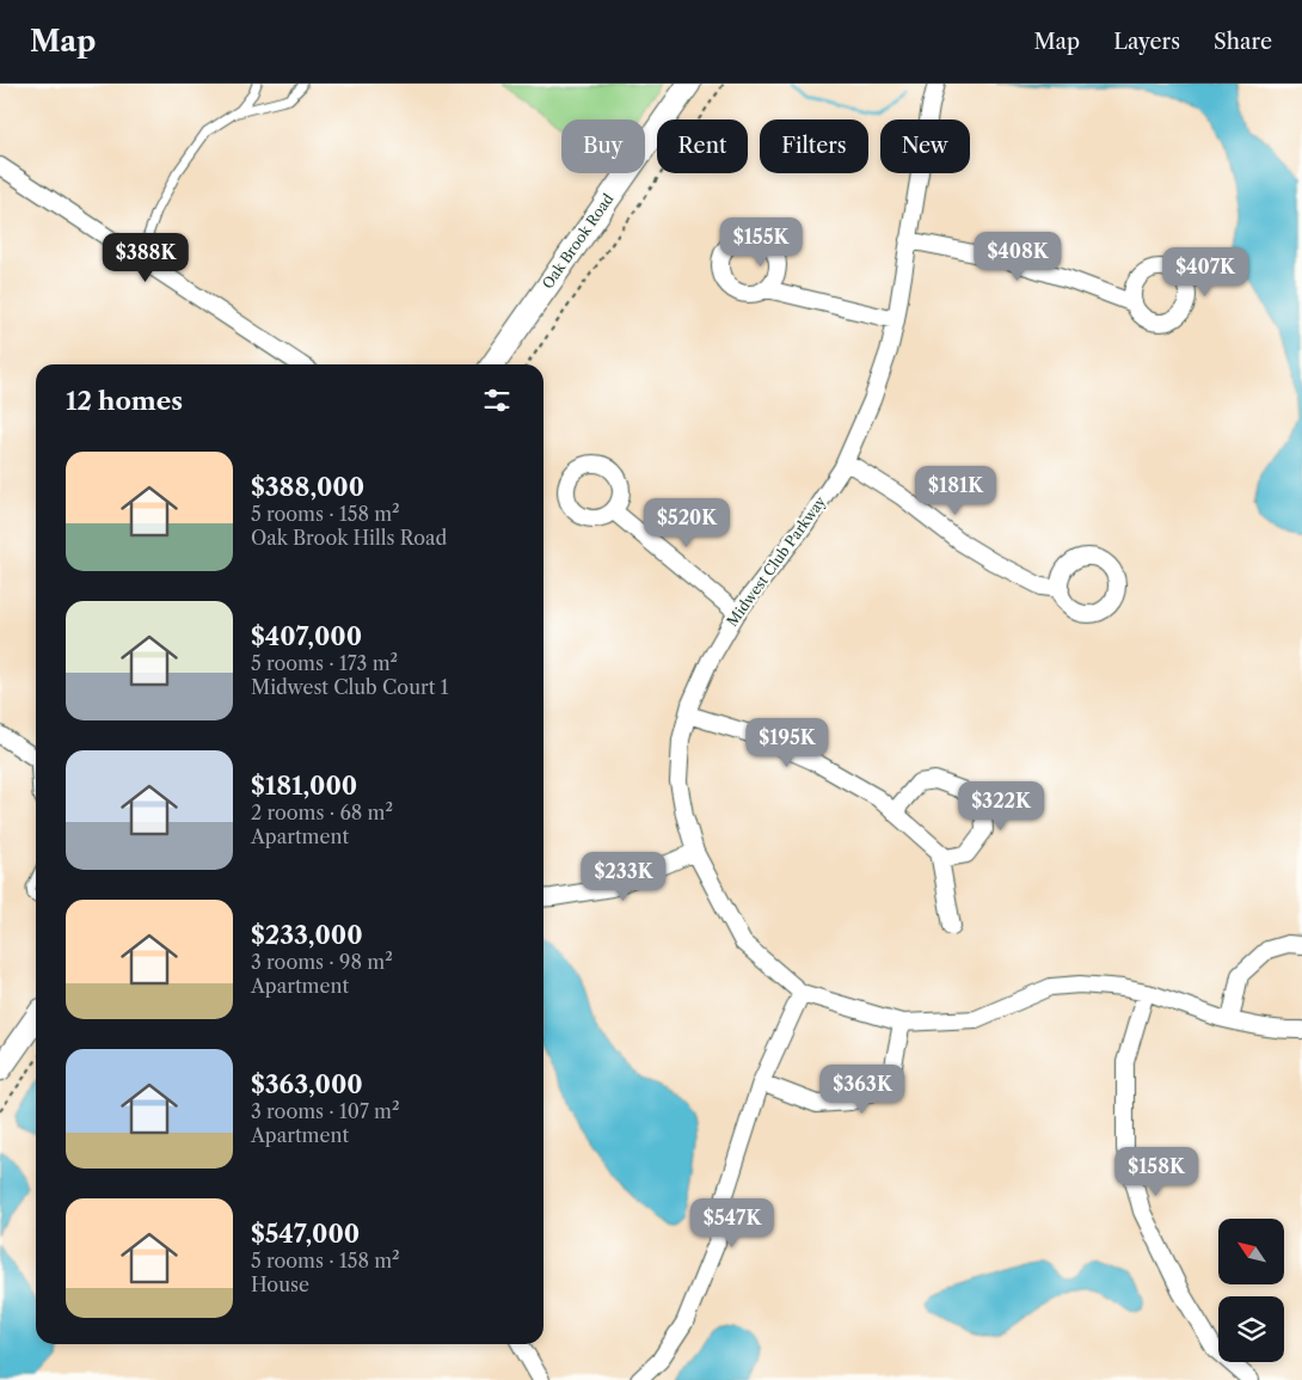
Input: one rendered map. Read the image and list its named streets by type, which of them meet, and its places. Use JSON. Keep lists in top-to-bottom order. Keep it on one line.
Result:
{"streets":{"main road":["Oak Brook Road"],"street":["Midwest Club Parkway"]},"north":"top left","page":{"header":"Map","nav":["Map","Layers","Share"],"chip":["Buy","Rent","Filters","New"],"price":["$155K","$408K","$388K","$407K","$181K","$520K","$195K","$322K","$233K","$363K","$158K","$547K"],"heading":"12 homes","list":[{"name":"$388,000","note":"5 rooms · 158 m² · Oak Brook Hills Road"},{"name":"$407,000","note":"5 rooms · 173 m² · Midwest Club Court 1"},{"name":"$181,000","note":"2 rooms · 68 m² · Apartment"},{"name":"$233,000","note":"3 rooms · 98 m² · Apartment"},{"name":"$363,000","note":"3 rooms · 107 m² · Apartment"},{"name":"$547,000","note":"5 rooms · 158 m² · House"}]}}
